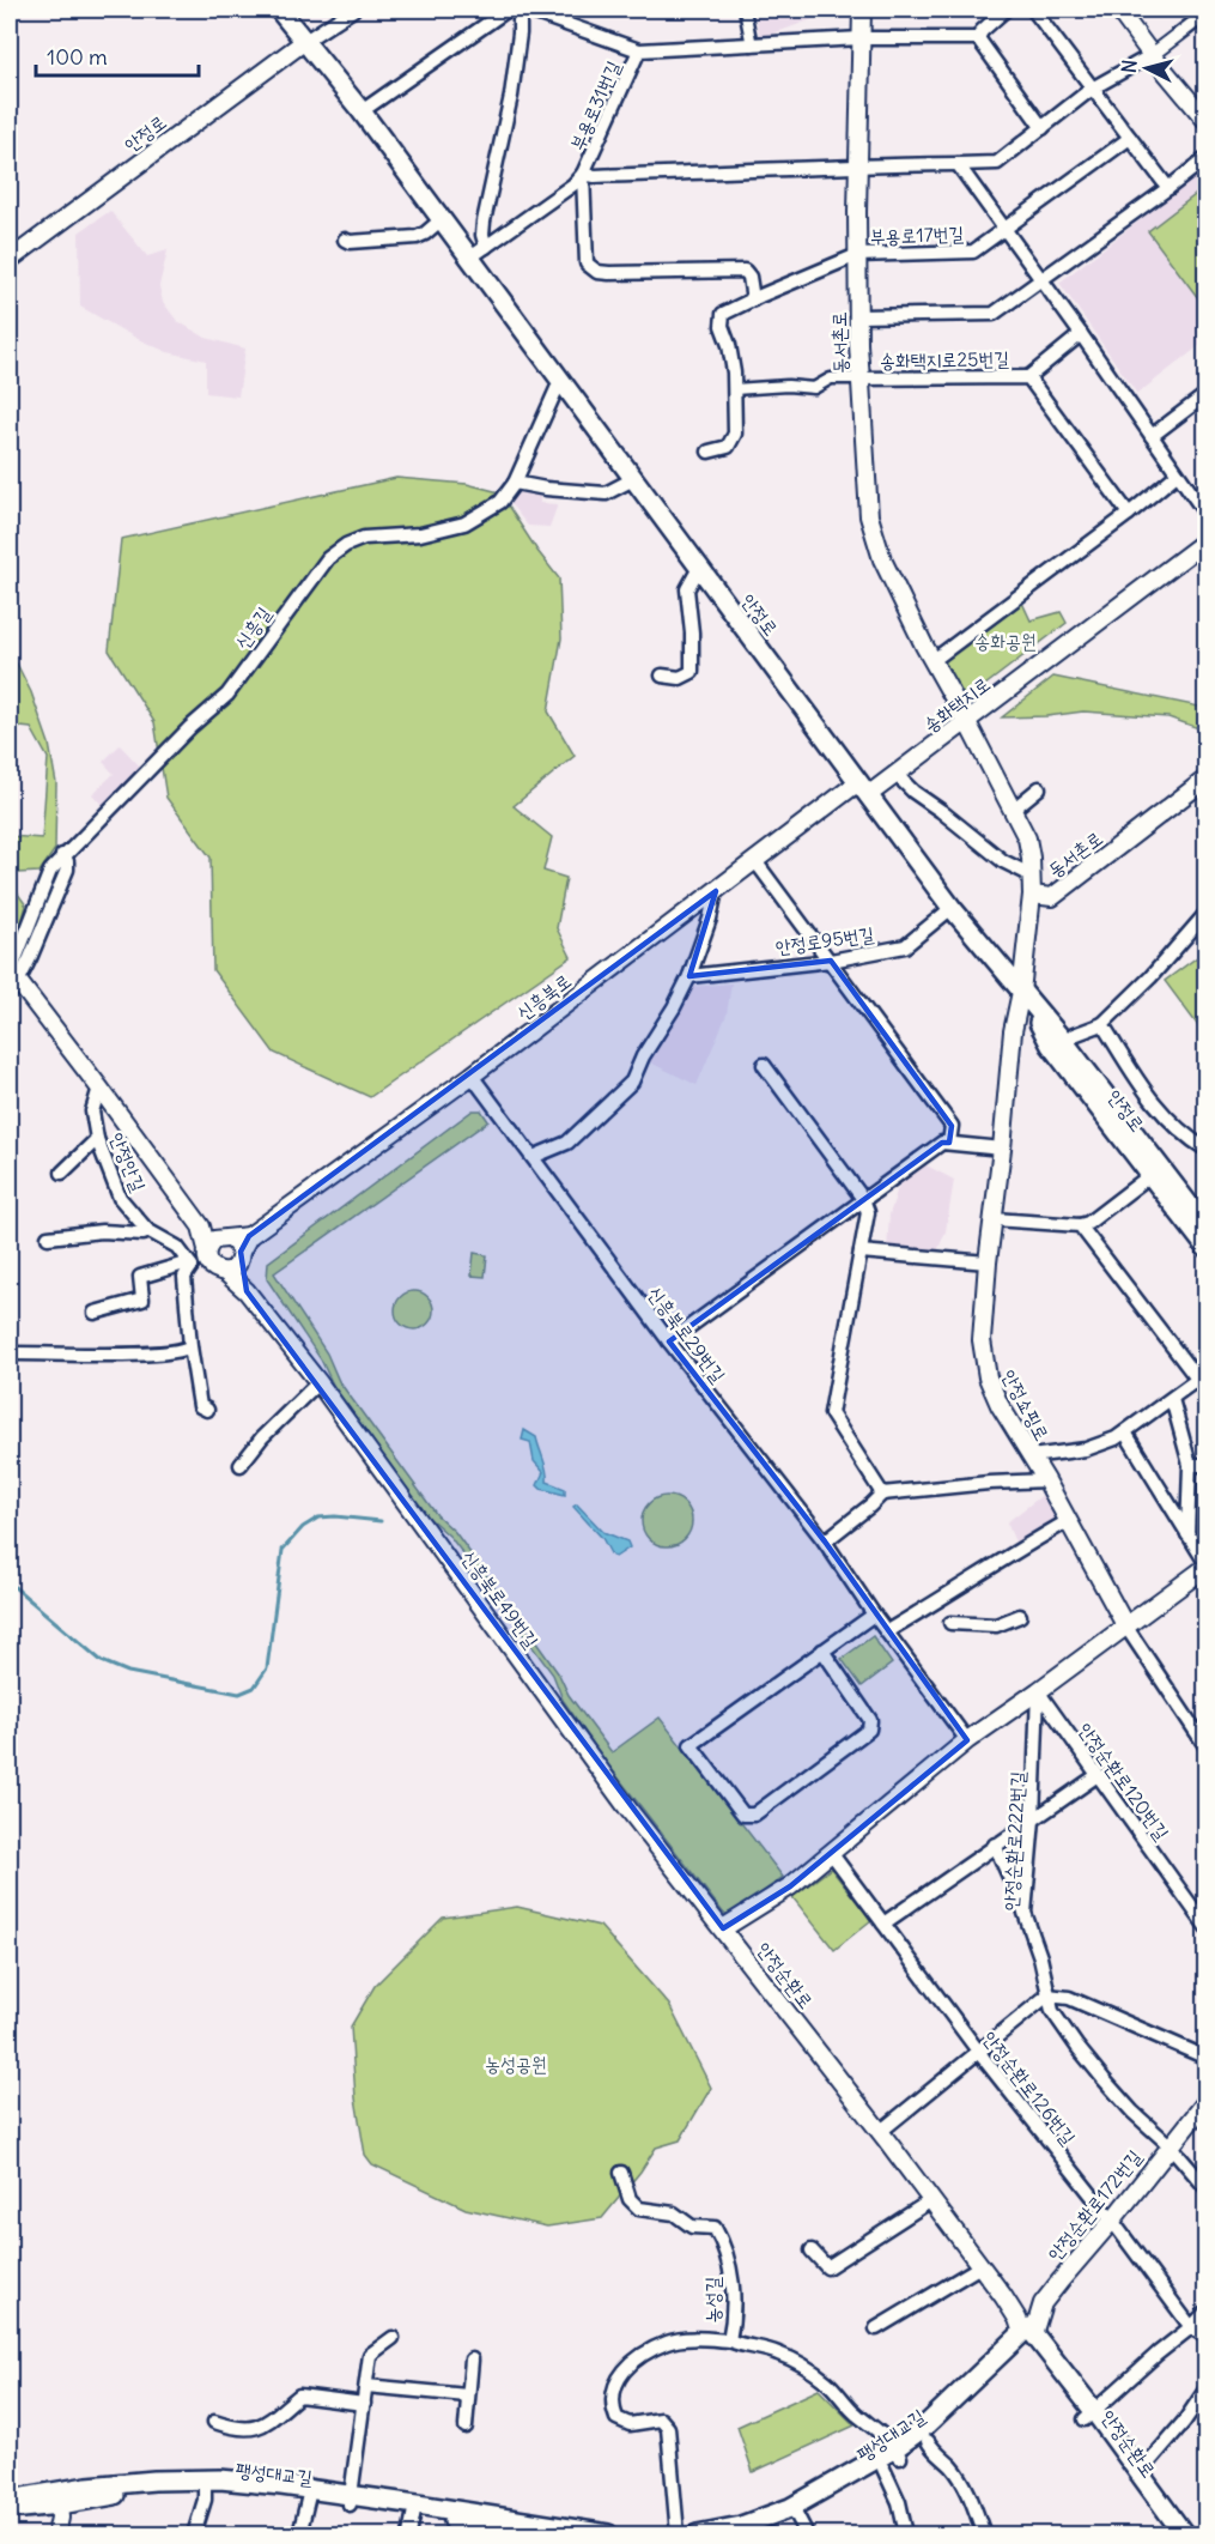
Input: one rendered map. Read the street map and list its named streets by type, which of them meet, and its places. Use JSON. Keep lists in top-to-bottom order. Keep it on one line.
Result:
{"streets":{"main road":["안정로","안정순환로","팽성대교길"],"street":["부용로31번길","부용로17번길","동서촌로","송화택지로25번길","신흥길","송화택지로","안정로95번길","신흥북로","안정안길","신흥북로29번길","안정쇼핑로","신흥북로49번길","안정순환로120번길","안정순환로222번길","안정순환로126번길","안정순환로172번길","농성길"]},"crossings":[["부용로31번길","동서촌로"],["안정로","동서촌로"],["안정로","송화택지로"],["안정로","안정로95번길"],["안정로","신흥북로"],["안정로","안정쇼핑로"],["부용로17번길","동서촌로"],["부용로17번길","송화택지로25번길"],["동서촌로","송화택지로25번길"],["동서촌로","송화택지로"],["동서촌로","안정쇼핑로"],["송화택지로","신흥북로"],["신흥북로","안정안길"],["신흥북로","신흥북로29번길"],["신흥북로","신흥북로49번길"],["안정안길","신흥북로49번길"],["신흥북로49번길","안정순환로"],["안정순환로120번길","안정순환로222번길"],["안정순환로222번길","안정순환로172번길"],["안정순환로","안정순환로172번길"],["안정순환로","팽성대교길"],["안정순환로126번길","안정순환로172번길"],["안정순환로172번길","팽성대교길"]],"parks":["송화공원","농성공원"],"scale_bar":"100 m","north":"left"}
